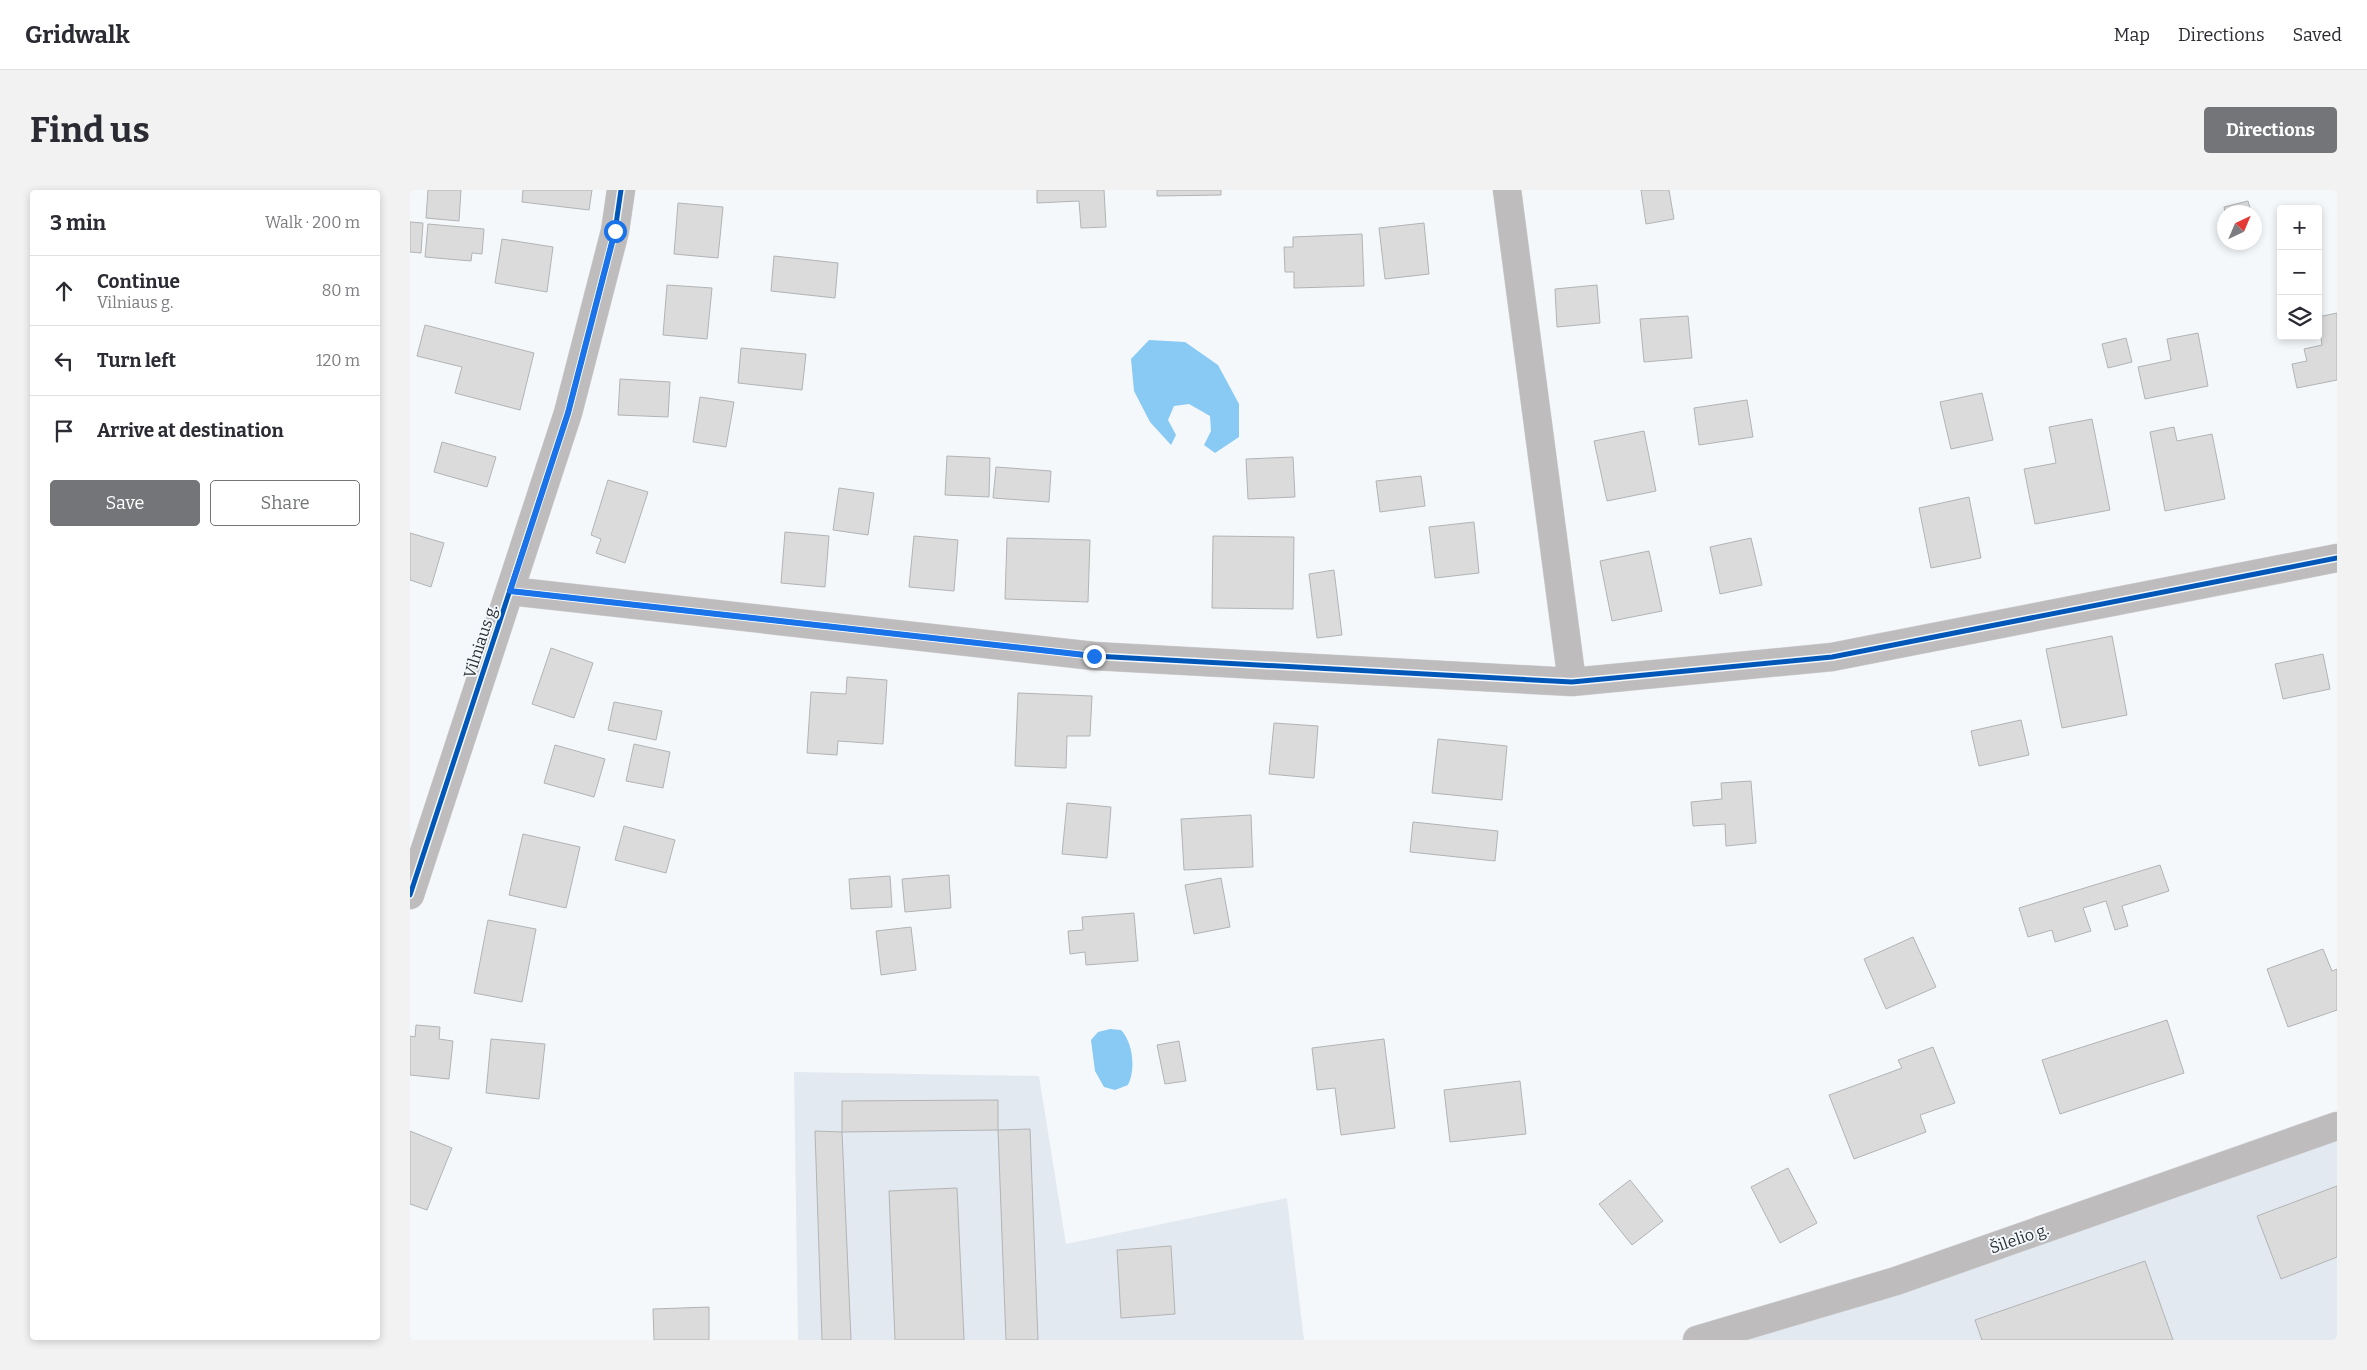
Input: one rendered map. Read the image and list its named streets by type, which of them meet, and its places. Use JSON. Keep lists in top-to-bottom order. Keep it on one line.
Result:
{"streets":{"street":["Vilniaus g.","Šilelio g."]},"north":"top right","page":{"header":"Gridwalk","nav":["Map","Directions","Saved"],"buttons":["Directions",["Save","Share"]],"title":"Find us","heading":["3 min","Walk · 200 m"],"map_buttons":["+","−"],"list":[["Continue","Vilniaus g.","80 m"],["Turn left","120 m"],"Arrive at destination"]}}
